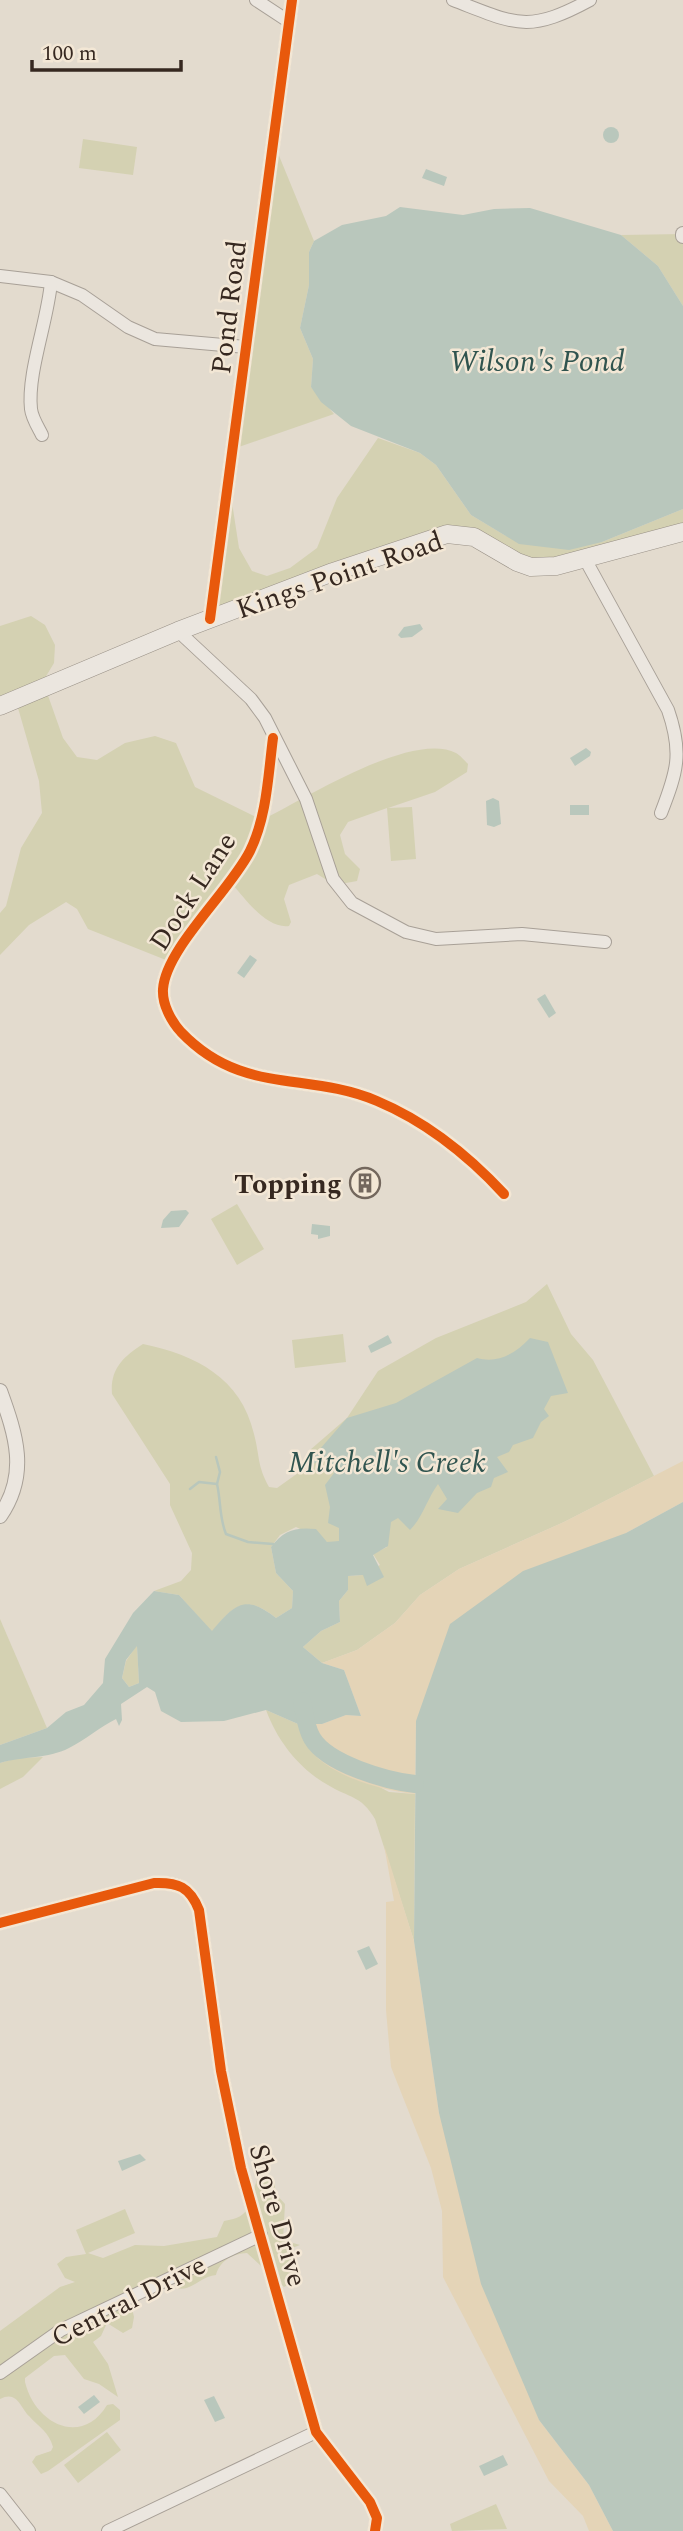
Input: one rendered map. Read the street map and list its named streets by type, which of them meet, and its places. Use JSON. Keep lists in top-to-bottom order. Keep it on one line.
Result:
{"streets":{"main road":["Kings Point Road"],"street":["Pond Road","Dock Lane","Shore Drive","Central Drive"]},"crossings":[["Pond Road","Kings Point Road"],["Shore Drive","Central Drive"]],"water":["Wilson's Pond","Mitchell's Creek"],"places":{"building":["Topping"]},"scale_bar":"100 m"}
